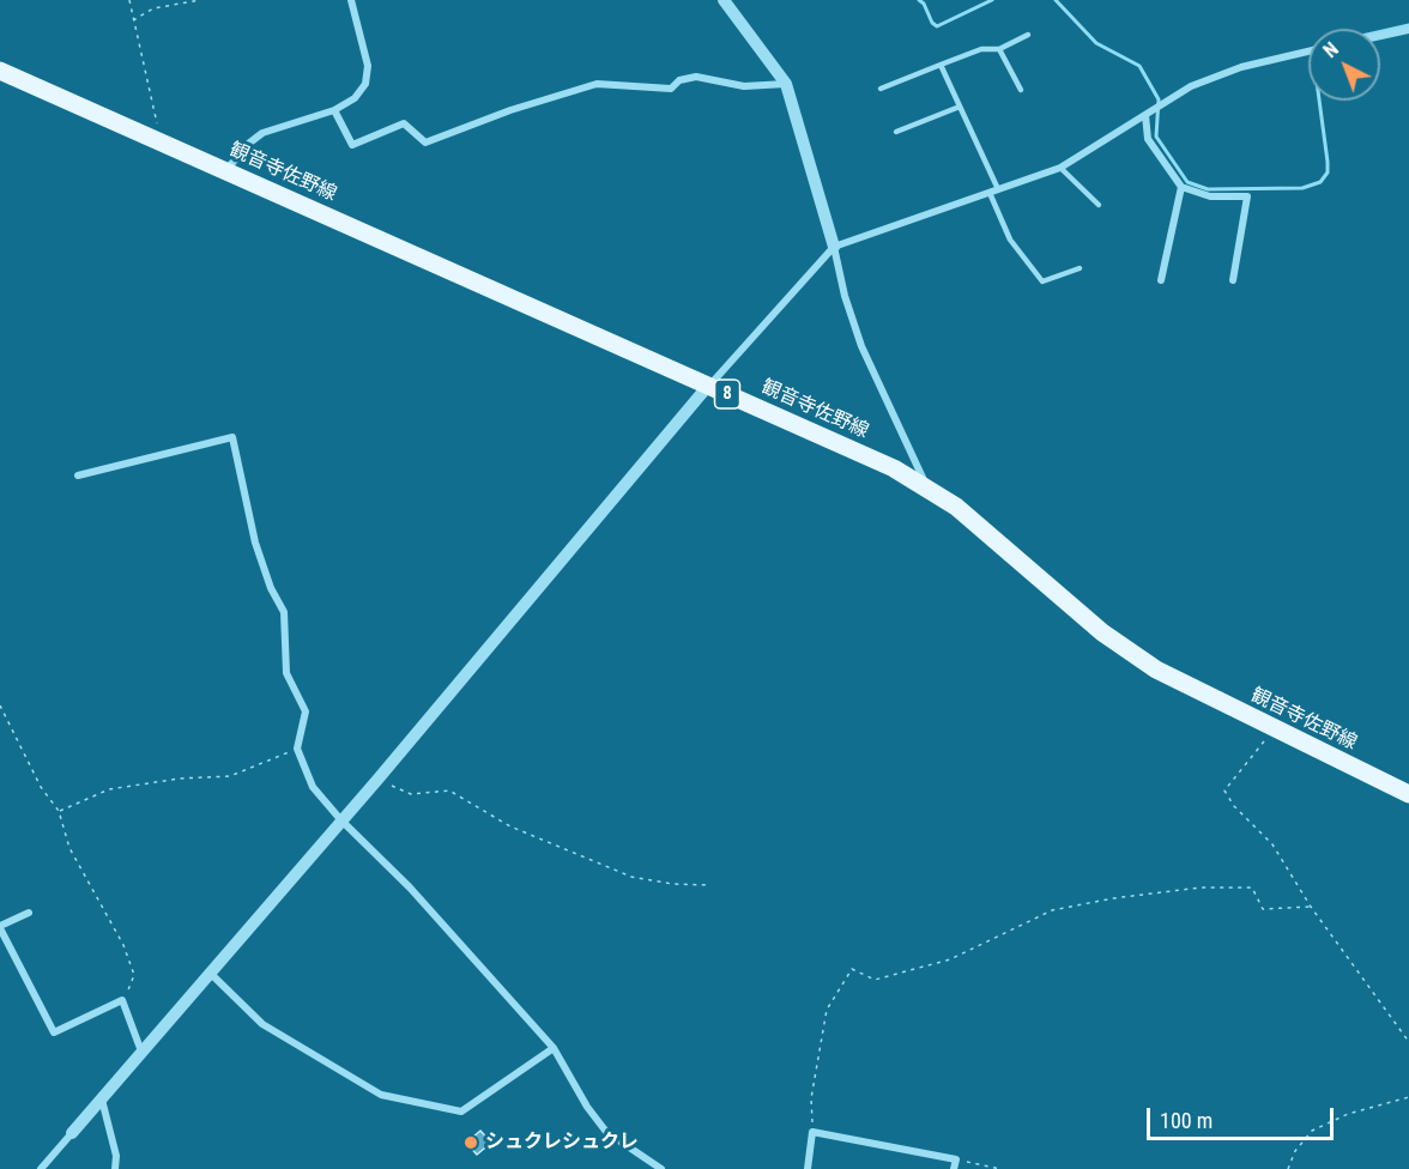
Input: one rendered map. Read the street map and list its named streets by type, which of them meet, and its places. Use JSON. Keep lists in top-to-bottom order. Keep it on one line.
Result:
{"streets":{"main road":["観音寺佐野線","8"]},"places":["シュクレシュクレ"],"scale_bar":"100 m","north":"top left"}
